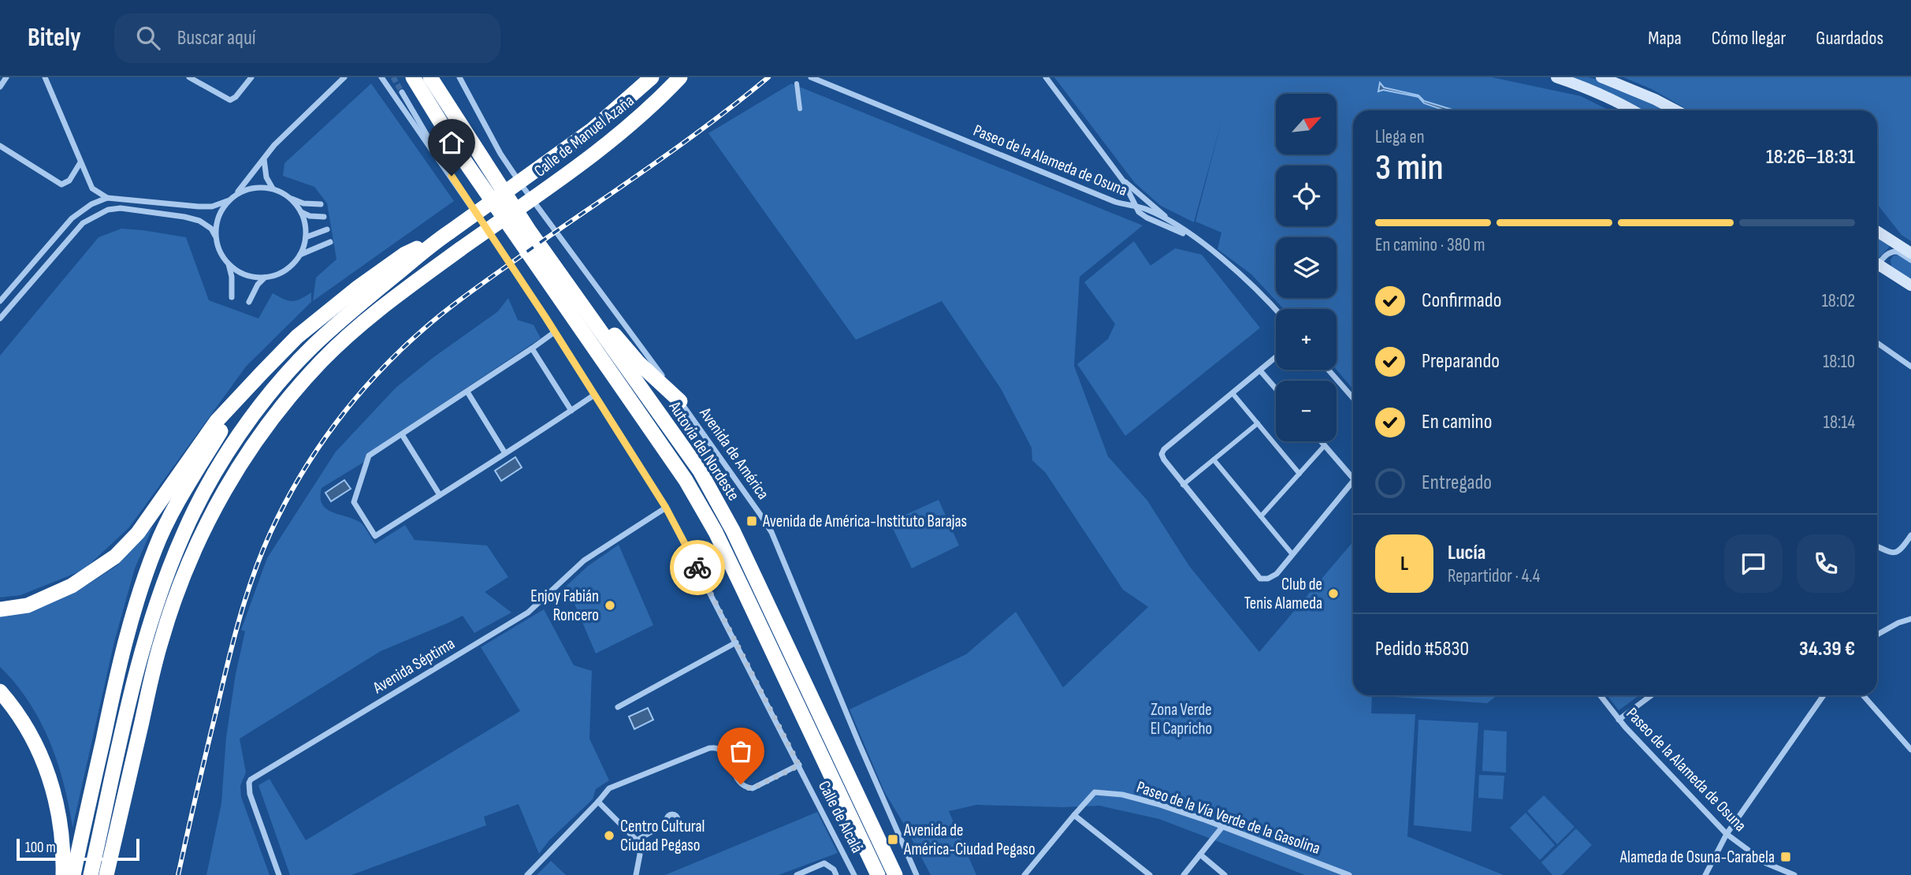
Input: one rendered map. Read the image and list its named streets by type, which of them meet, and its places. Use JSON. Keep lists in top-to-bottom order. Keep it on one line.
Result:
{"streets":{"highway":["Calle de Manuel Azaña","Autovía del Nordeste"],"street":["Paseo de la Alameda de Osuna","Avenida de América","Avenida Séptima","Calle de Alcalá","Paseo de la Vía Verde de la Gasolina"]},"crossings":[["Avenida Séptima","Calle de Alcalá"]],"parks":["Zona Verde El Capricho"],"places":{"transit":["Avenida de América-Instituto Barajas","Avenida de América-Ciudad Pegaso","Alameda de Osuna-Carabela"],"other":["Club de Tenis Alameda","Enjoy Fabián Roncero","Centro Cultural Ciudad Pegaso"]},"scale_bar":"100 m","north":"top right","page":{"header":"Bitely","search":"Buscar aquí","nav":["Mapa","Cómo llegar","Guardados"],"map_buttons":["+","−"],"heading":["3 min","Llega en","18:26–18:31"],"panel":["Lucía","Repartidor · 4.4","Pedido #5830","34.39 €"],"bar":"En camino · 380 m","list":[["Confirmado","18:02"],["Preparando","18:10"],["En camino","18:14"],"Entregado"],"round":"L","scale":"100 m"}}
